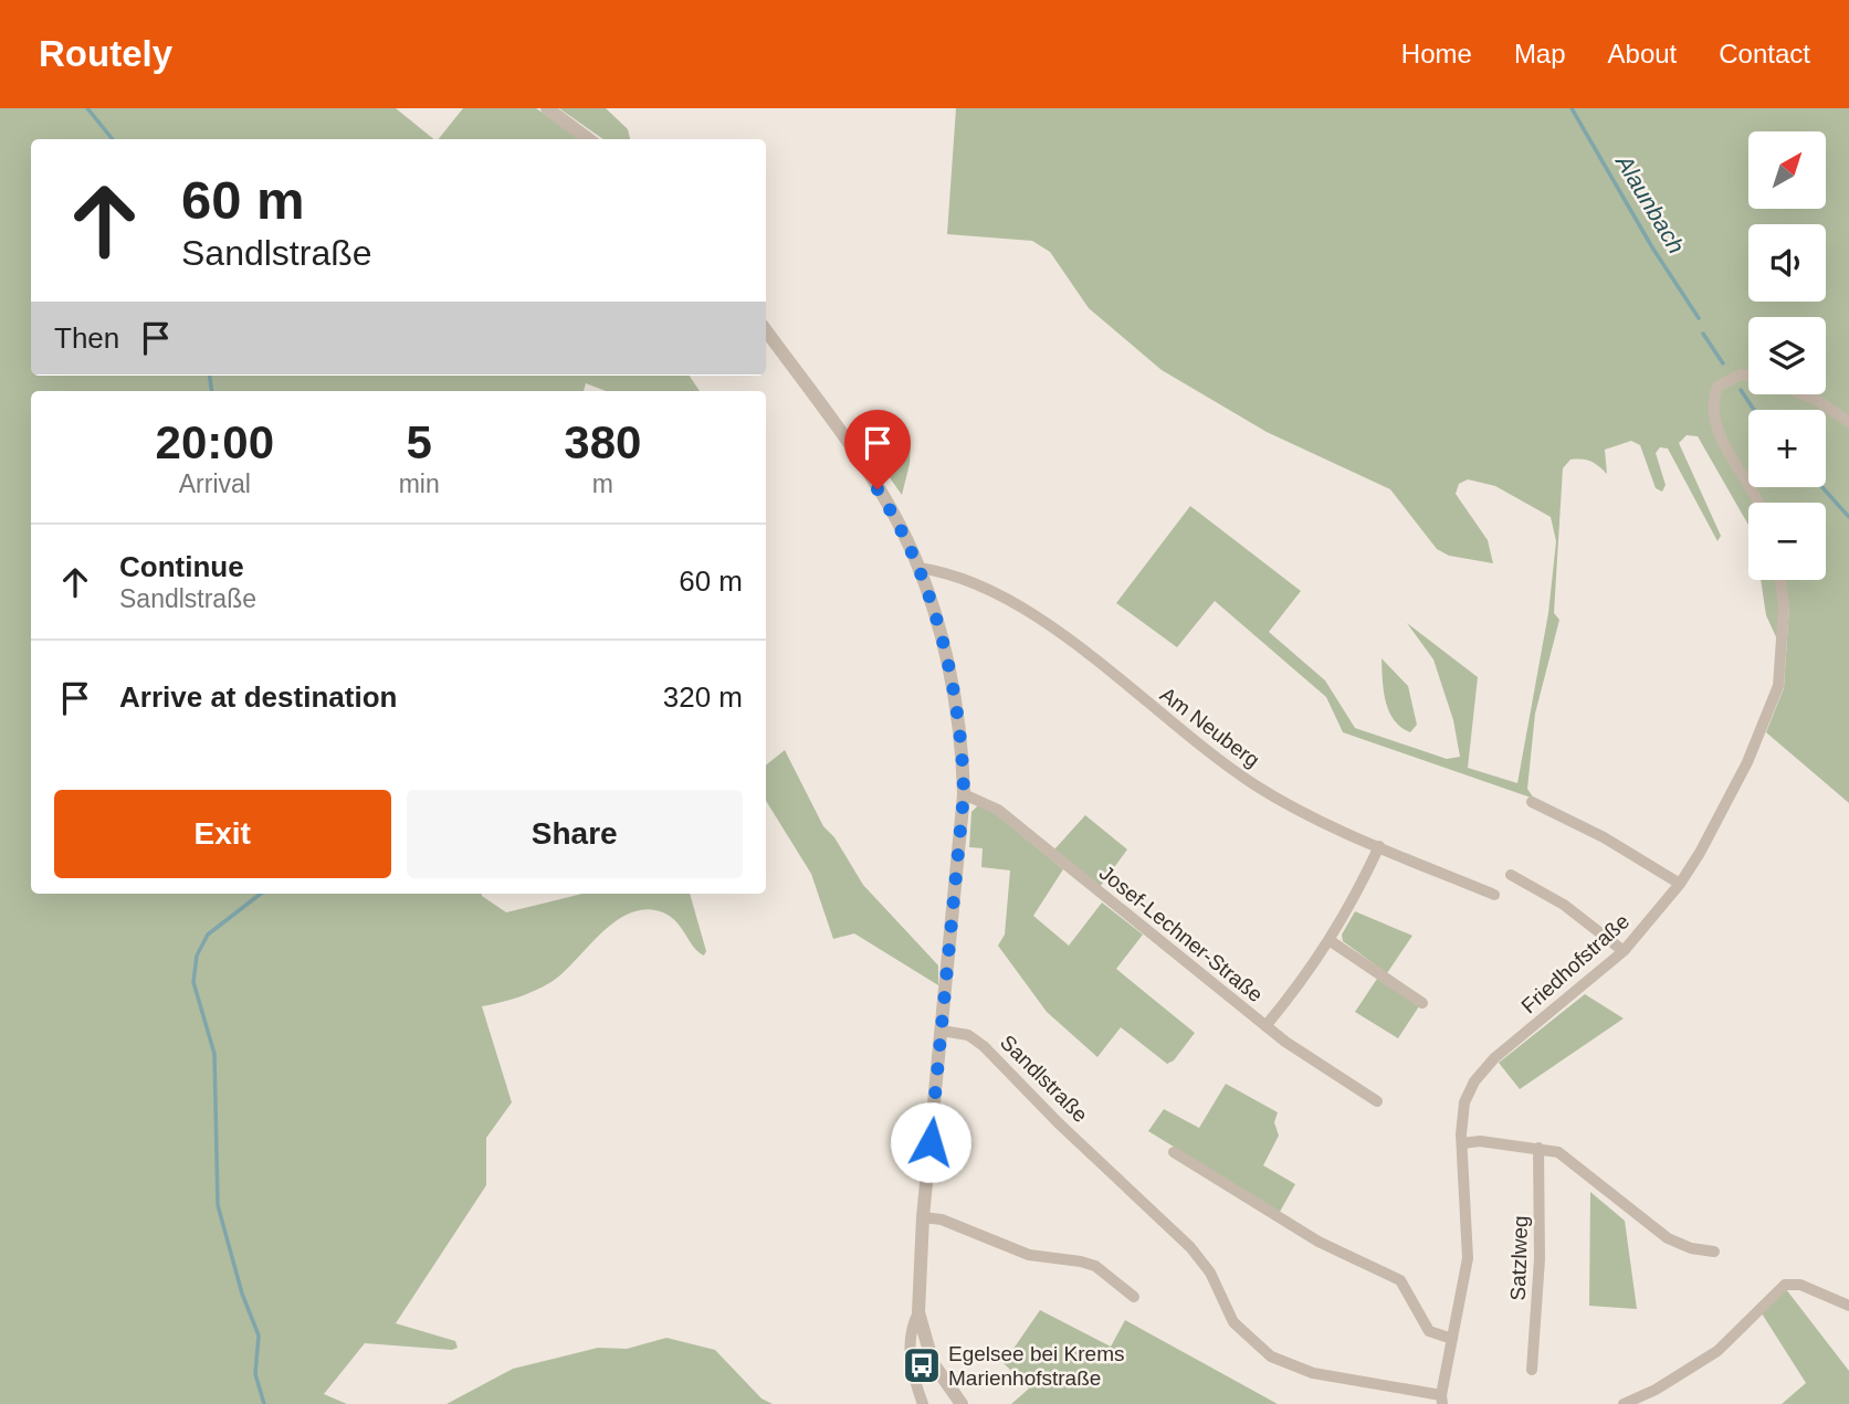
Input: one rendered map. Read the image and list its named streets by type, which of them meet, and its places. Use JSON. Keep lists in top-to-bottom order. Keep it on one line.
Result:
{"streets":{"street":["Am Neuberg","Josef-Lechner-Straße","Friedhofstraße","Sandlstraße","Satzlweg"]},"crossings":[["Friedhofstraße","Sandlstraße"]],"water":["Alaunbach"],"places":{"bus stop":["Egelsee bei Krems Marienhofstraße"]},"north":"top right","page":{"header":"Routely","nav":["Home","Map","About","Contact"],"map_buttons":["+","−"],"turn":["60 m","Sandlstraße"],"then":"Then","eta":["20:00","Arrival","5","min","380","m"],"list":[{"name":"Continue","note":"Sandlstraße","value":"60 m"},{"name":"Arrive at destination","value":"320 m"}],"buttons":["Exit","Share"]}}
